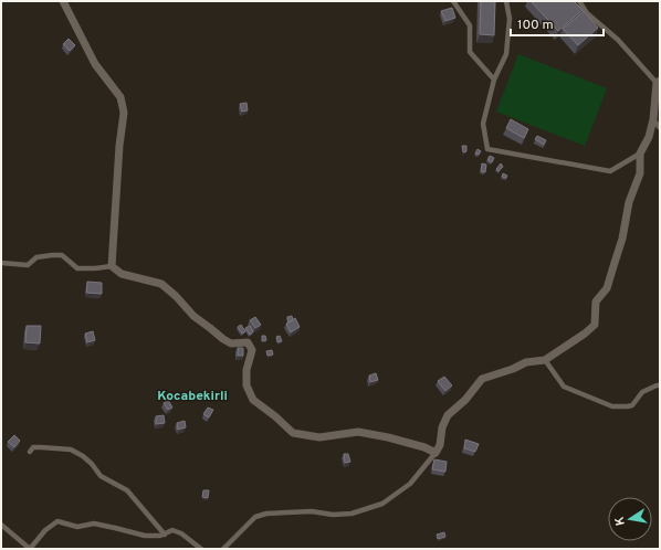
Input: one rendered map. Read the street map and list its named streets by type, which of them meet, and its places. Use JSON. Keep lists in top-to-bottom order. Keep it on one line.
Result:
{"districts":["Kocabekirli"],"scale_bar":"100 m","north":"left"}
